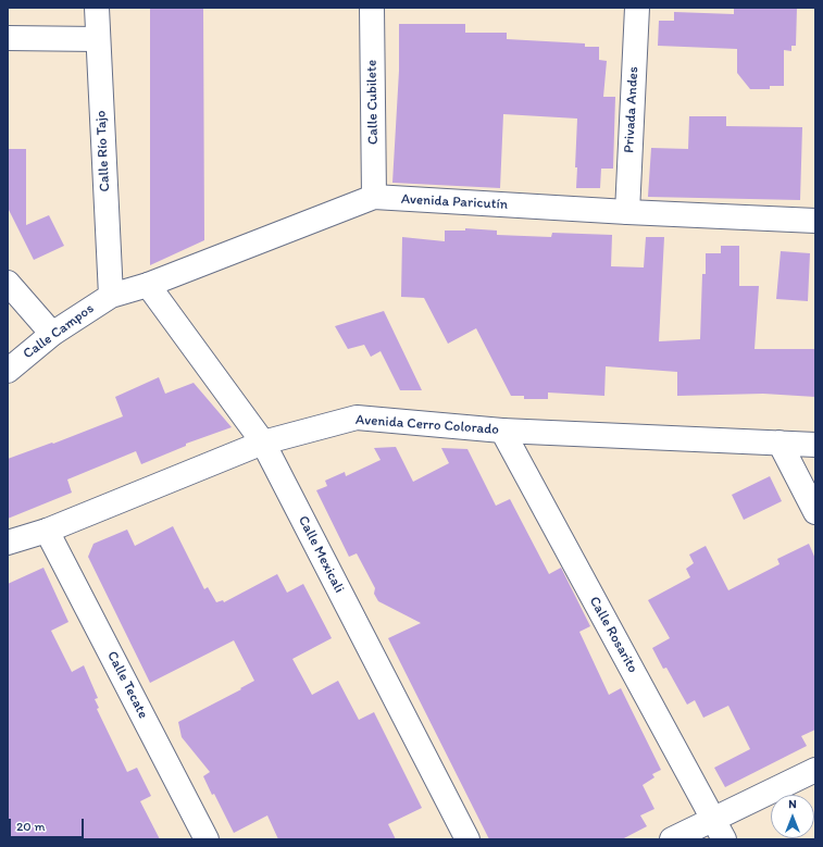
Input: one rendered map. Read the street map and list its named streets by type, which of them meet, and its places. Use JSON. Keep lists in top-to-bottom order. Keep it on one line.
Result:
{"streets":{"street":["Calle Cubilete","Privada Andes","Calle Río Tajo","Avenida Paricutín","Calle Campos","Avenida Cerro Colorado","Calle Mexicali","Calle Rosarito","Calle Tecate"]},"crossings":[["Calle Cubilete","Avenida Paricutín"],["Privada Andes","Avenida Paricutín"],["Calle Río Tajo","Avenida Paricutín"],["Calle Río Tajo","Calle Campos"],["Avenida Paricutín","Calle Campos"],["Avenida Paricutín","Calle Mexicali"],["Avenida Cerro Colorado","Calle Mexicali"],["Avenida Cerro Colorado","Calle Rosarito"],["Avenida Cerro Colorado","Calle Tecate"]],"scale_bar":"20 m","north":"top"}
